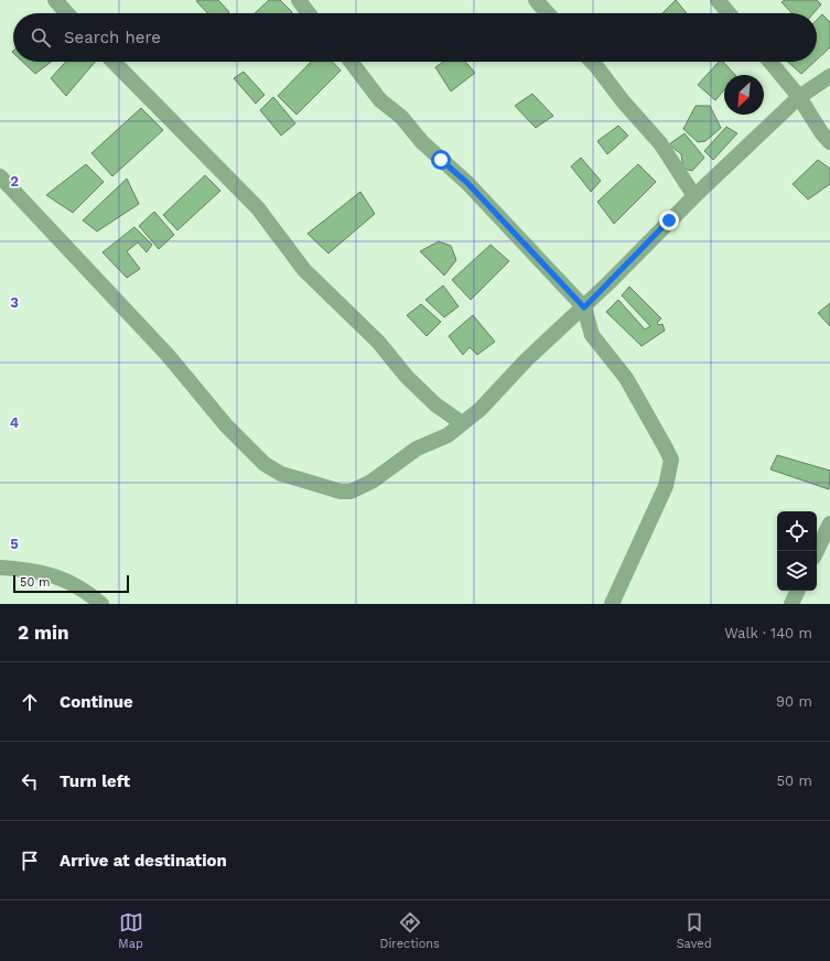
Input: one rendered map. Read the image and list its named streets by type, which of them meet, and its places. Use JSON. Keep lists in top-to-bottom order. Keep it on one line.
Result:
{"scale_bar":"50 m","north":"bottom left","page":{"search":"Search here","scale":"50 m","heading":["2 min","Walk · 140 m"],"list":[["Continue","90 m"],["Turn left","50 m"],"Arrive at destination"],"nav":["Map","Directions","Saved"]},"grid":{"rows":["2","3","4","5"]}}
